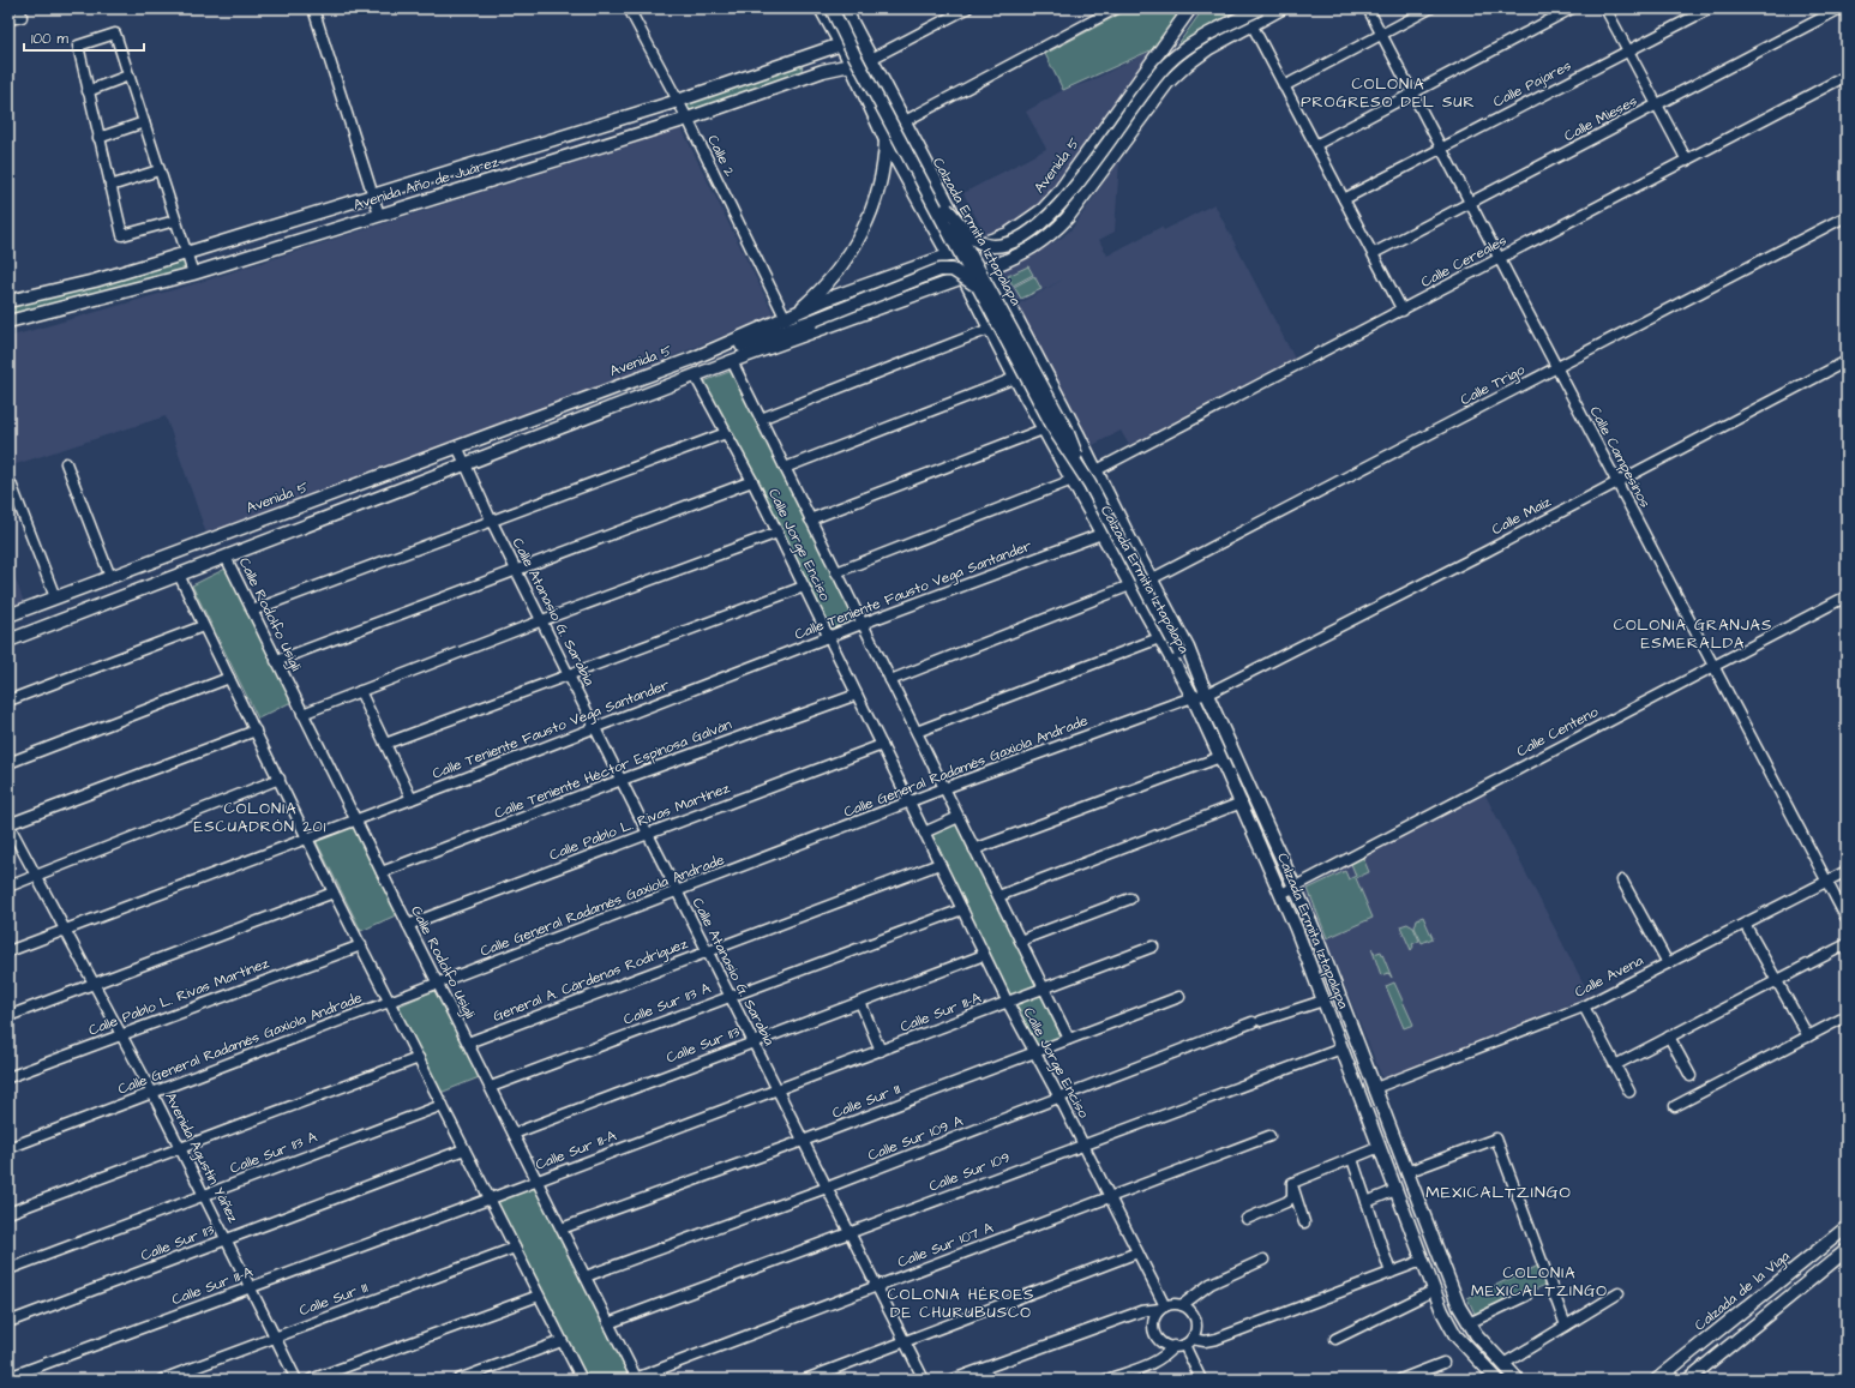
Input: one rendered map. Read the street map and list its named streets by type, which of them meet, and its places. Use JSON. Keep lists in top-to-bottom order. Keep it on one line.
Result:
{"streets":{"main road":["Avenida 5","Avenida Año de Juárez","Calzada Ermita Iztapalapa","Calzada de la Viga"],"street":["Calle Pajares","Calle Mieses","Calle 2","Calle Cereales","Calle Trigo","Calle Campesinos","Calle Maíz","Calle Jorge Enciso","Calle Teniente Fausto Vega Santander","Calle Atanasio G. Sarabia","Calle Rodolfo Usigli","Calle Centeno","Calle General Radamés Gaxiola Andrade","Calle Teniente Héctor Espinosa Galván","Calle Pablo L. Rivas Martínez","Calle Avena","General A. Cárdenas Rodríguez","Calle Sur 113 A","Calle Sur 111-A","Calle Sur 113","Calle Sur 111","Calle Sur 109 A","Avenida Agustín Yáñez","Calle Sur 109","Calle Sur 107 A"]},"crossings":[["Calle Pajares","Calle Campesinos"],["Calle Mieses","Calle Campesinos"],["Calle 2","Avenida 5"],["Calle 2","Avenida Año de Juárez"],["Avenida 5","Calzada Ermita Iztapalapa"],["Avenida 5","Calle Atanasio G. Sarabia"],["Avenida Año de Juárez","Calzada Ermita Iztapalapa"],["Calzada Ermita Iztapalapa","Calle Cereales"],["Calzada Ermita Iztapalapa","Calle Trigo"],["Calzada Ermita Iztapalapa","Calle Maíz"],["Calzada Ermita Iztapalapa","Calle Teniente Fausto Vega Santander"],["Calzada Ermita Iztapalapa","Calle Centeno"],["Calzada Ermita Iztapalapa","Calle General Radamés Gaxiola Andrade"],["Calzada Ermita Iztapalapa","Calle Avena"],["Calzada Ermita Iztapalapa","Calle Sur 109 A"],["Calzada Ermita Iztapalapa","Calle Sur 109"],["Calle Cereales","Calle Campesinos"],["Calle Trigo","Calle Campesinos"],["Calle Campesinos","Calle Maíz"],["Calle Campesinos","Calle Centeno"],["Calle Campesinos","Calle Avena"],["Calle Maíz","Calle General Radamés Gaxiola Andrade"],["Calle Jorge Enciso","Calle Teniente Fausto Vega Santander"],["Calle Jorge Enciso","Calle General Radamés Gaxiola Andrade"],["Calle Jorge Enciso","Calle Teniente Héctor Espinosa Galván"],["Calle Jorge Enciso","Calle Pablo L. Rivas Martínez"],["Calle Jorge Enciso","General A. Cárdenas Rodríguez"],["Calle Jorge Enciso","Calle Sur 113 A"],["Calle Jorge Enciso","Calle Sur 111-A"],["Calle Jorge Enciso","Calle Sur 113"],["Calle Jorge Enciso","Calle Sur 111"],["Calle Jorge Enciso","Calle Sur 109 A"],["Calle Jorge Enciso","Calle Sur 109"],["Calle Jorge Enciso","Calle Sur 107 A"],["Calle Teniente Fausto Vega Santander","Calle Atanasio G. Sarabia"],["Calle Teniente Fausto Vega Santander","Calle Rodolfo Usigli"],["Calle Teniente Fausto Vega Santander","Avenida Agustín Yáñez"],["Calle Atanasio G. Sarabia","Calle General Radamés Gaxiola Andrade"],["Calle Atanasio G. Sarabia","Calle Teniente Héctor Espinosa Galván"],["Calle Atanasio G. Sarabia","Calle Pablo L. Rivas Martínez"],["Calle Atanasio G. Sarabia","General A. Cárdenas Rodríguez"],["Calle Atanasio G. Sarabia","Calle Sur 113 A"],["Calle Atanasio G. Sarabia","Calle Sur 111-A"],["Calle Atanasio G. Sarabia","Calle Sur 113"],["Calle Atanasio G. Sarabia","Calle Sur 111"],["Calle Atanasio G. Sarabia","Calle Sur 109 A"],["Calle Atanasio G. Sarabia","Calle Sur 109"],["Calle Atanasio G. Sarabia","Calle Sur 107 A"],["Calle Rodolfo Usigli","Calle General Radamés Gaxiola Andrade"],["Calle Rodolfo Usigli","Calle Teniente Héctor Espinosa Galván"],["Calle Rodolfo Usigli","Calle Pablo L. Rivas Martínez"],["Calle Rodolfo Usigli","General A. Cárdenas Rodríguez"],["Calle Rodolfo Usigli","Calle Sur 113 A"],["Calle Rodolfo Usigli","Calle Sur 111-A"],["Calle Rodolfo Usigli","Calle Sur 113"],["Calle Rodolfo Usigli","Calle Sur 111"],["Calle Rodolfo Usigli","Calle Sur 109 A"],["Calle Rodolfo Usigli","Calle Sur 109"],["Calle Rodolfo Usigli","Calle Sur 107 A"],["Calle General Radamés Gaxiola Andrade","Avenida Agustín Yáñez"],["Calle Pablo L. Rivas Martínez","Avenida Agustín Yáñez"],["Calle Sur 113 A","Avenida Agustín Yáñez"],["Calle Sur 111-A","Avenida Agustín Yáñez"],["Calle Sur 113","Avenida Agustín Yáñez"],["Calle Sur 111","Avenida Agustín Yáñez"]],"districts":["COLONIA PROGRESO DEL SUR","COLONIA GRANJAS ESMERALDA","COLONIA ESCUADRÓN 201","MEXICALTZINGO","COLONIA MEXICALTZINGO","COLONIA HÉROES DE CHURUBUSCO"],"scale_bar":"100 m"}
